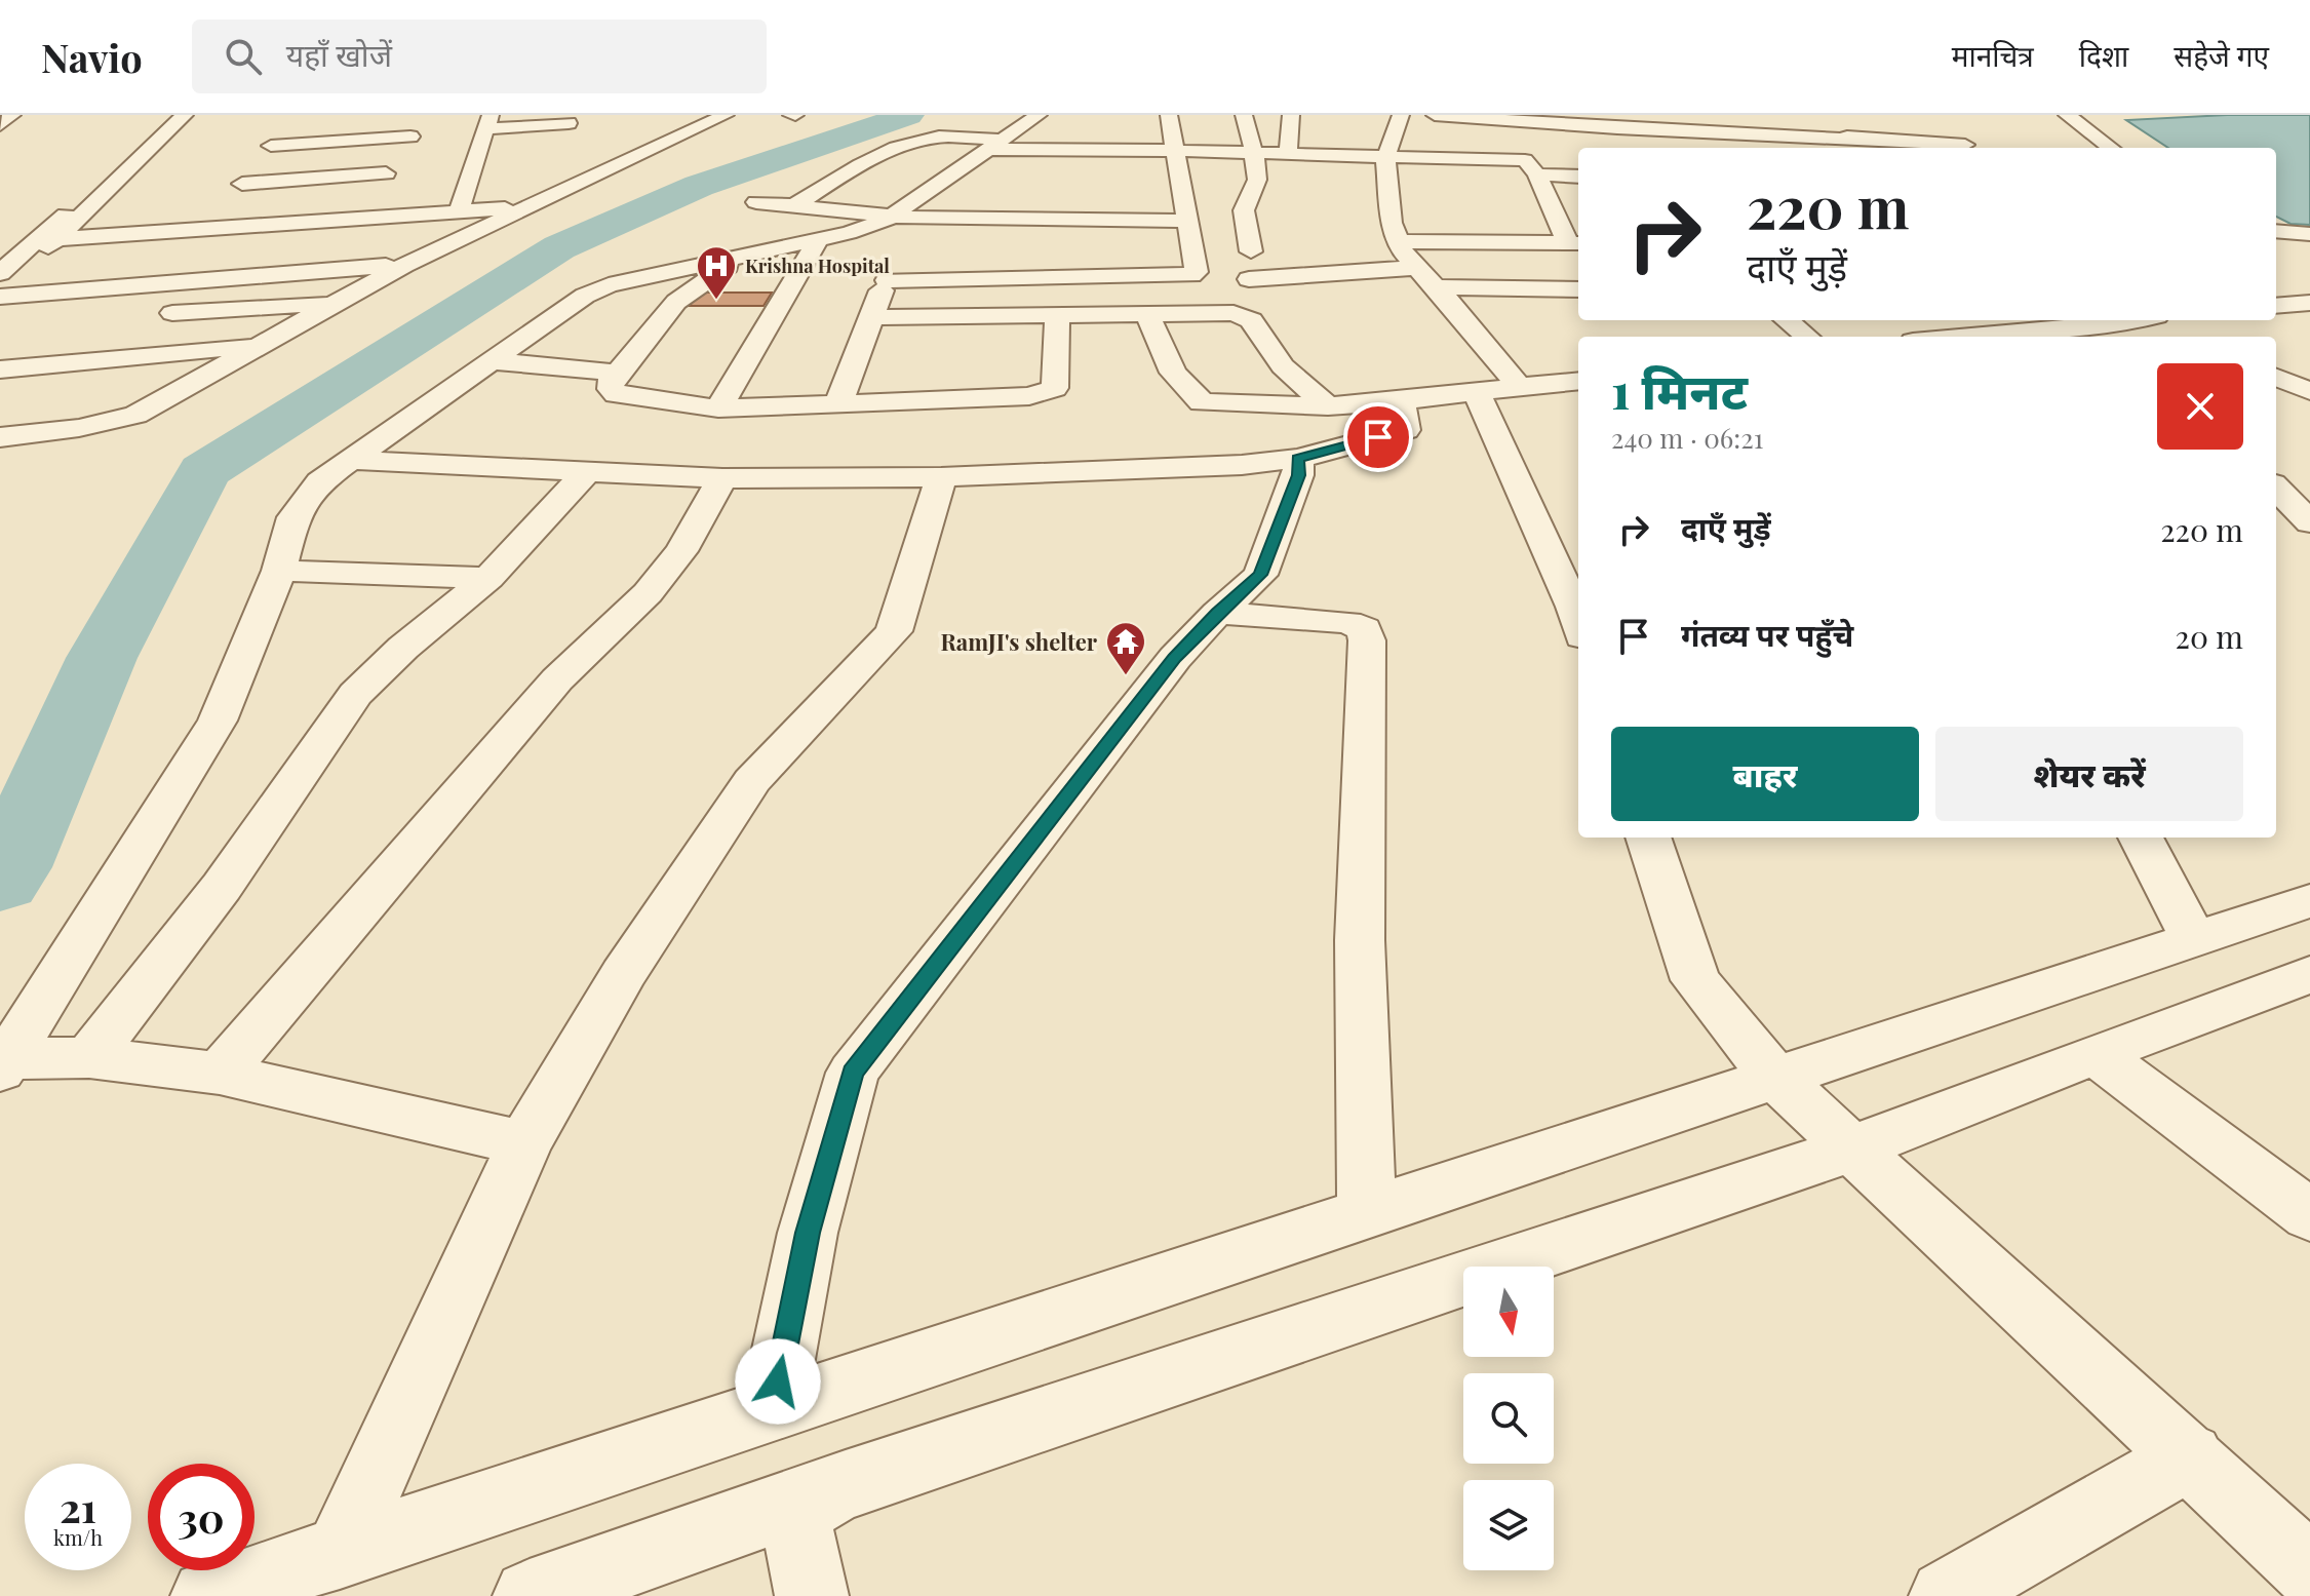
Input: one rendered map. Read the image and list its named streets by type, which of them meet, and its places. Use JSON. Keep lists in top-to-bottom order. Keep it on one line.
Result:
{"places":{"hospital":["Krishna Hospital"],"temple":["RamJI's shelter"]},"north":"bottom","page":{"header":"Navio","search":"यहाँ खोजें","nav":["मानचित्र","दिशा","सहेजे गए"],"turn":["220 m","दाएँ मुड़ें"],"heading":["1 मिनट","240 m · 06:21"],"list":[{"name":"दाएँ मुड़ें","value":"220 m"},{"name":"गंतव्य पर पहुँचे","value":"20 m"}],"buttons":["बाहर","शेयर करें"],"speed":"21 km/h","limit":"30"}}
